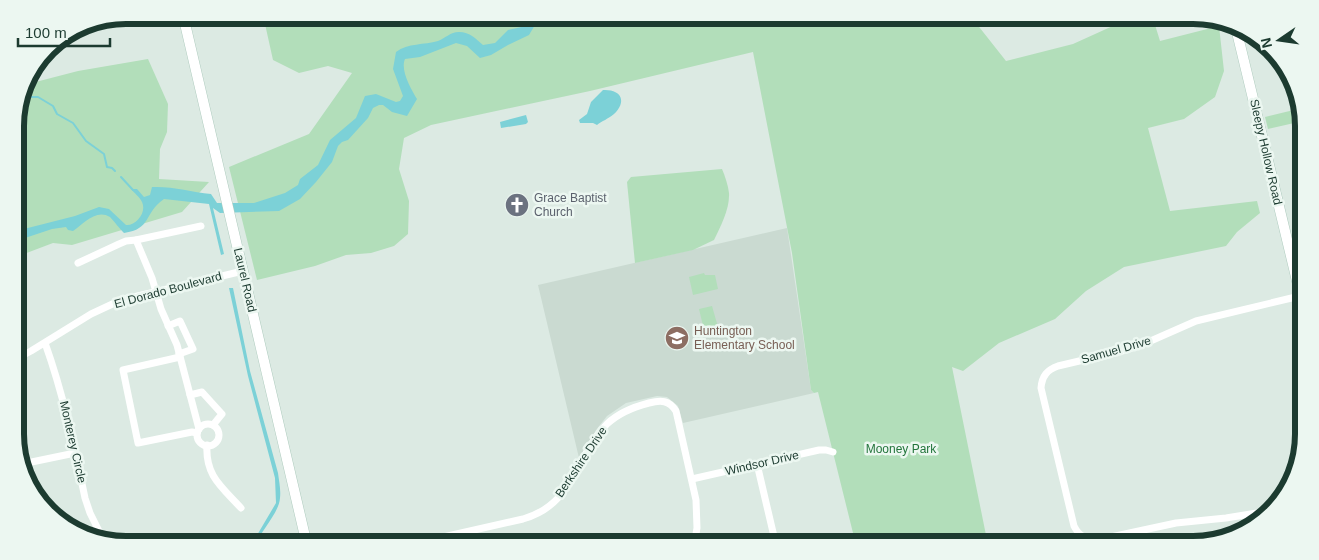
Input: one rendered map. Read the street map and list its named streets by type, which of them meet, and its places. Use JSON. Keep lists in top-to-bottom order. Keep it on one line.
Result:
{"streets":{"street":["Sleepy Hollow Road","Laurel Road","El Dorado Boulevard","Samuel Drive","Monterey Circle","Berkshire Drive","Windsor Drive"]},"crossings":[["Laurel Road","El Dorado Boulevard"],["El Dorado Boulevard","Monterey Circle"],["Berkshire Drive","Windsor Drive"]],"parks":["Mooney Park"],"places":{"church":["Grace Baptist Church"],"school or university":["Huntington Elementary School"]},"scale_bar":"100 m","north":"left"}
